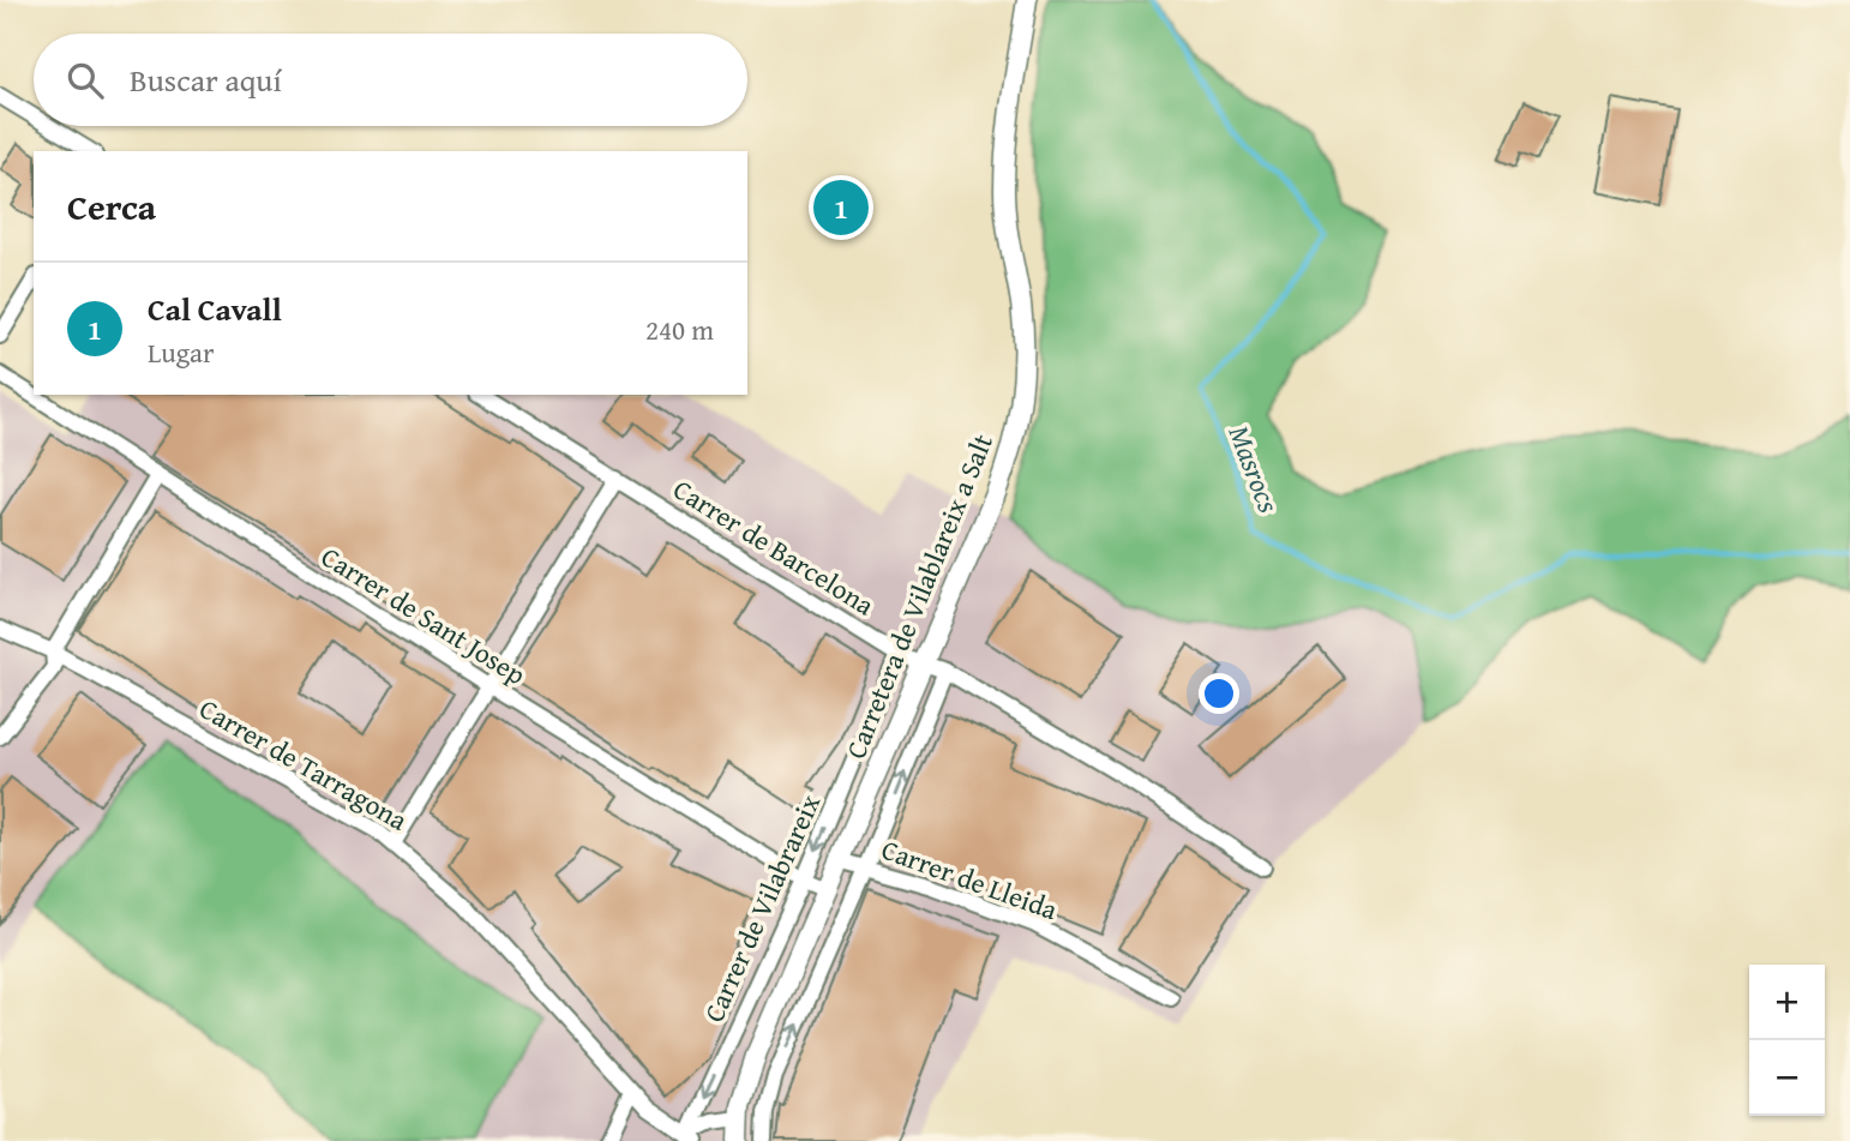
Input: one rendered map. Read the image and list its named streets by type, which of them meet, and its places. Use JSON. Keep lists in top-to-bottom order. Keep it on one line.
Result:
{"streets":{"street":["Carrer de Barcelona","Carretera de Vilablareix a Salt","Carrer de Sant Josep","Carrer de Tarragona","Carrer de Lleida","Carrer de Vilabrareix"]},"crossings":[["Carrer de Barcelona","Carretera de Vilablareix a Salt"],["Carrer de Barcelona","Carrer de Vilabrareix"],["Carretera de Vilablareix a Salt","Carrer de Sant Josep"],["Carretera de Vilablareix a Salt","Carrer de Lleida"],["Carrer de Sant Josep","Carrer de Vilabrareix"],["Carrer de Tarragona","Carrer de Vilabrareix"]],"water":["Masrocs"],"page":{"search":"Buscar aquí","heading":"Cerca","pins":"1","list":[{"mark":"1","name":"Cal Cavall","note":"Lugar","value":"240 m"}],"map_buttons":["+","−"]}}
